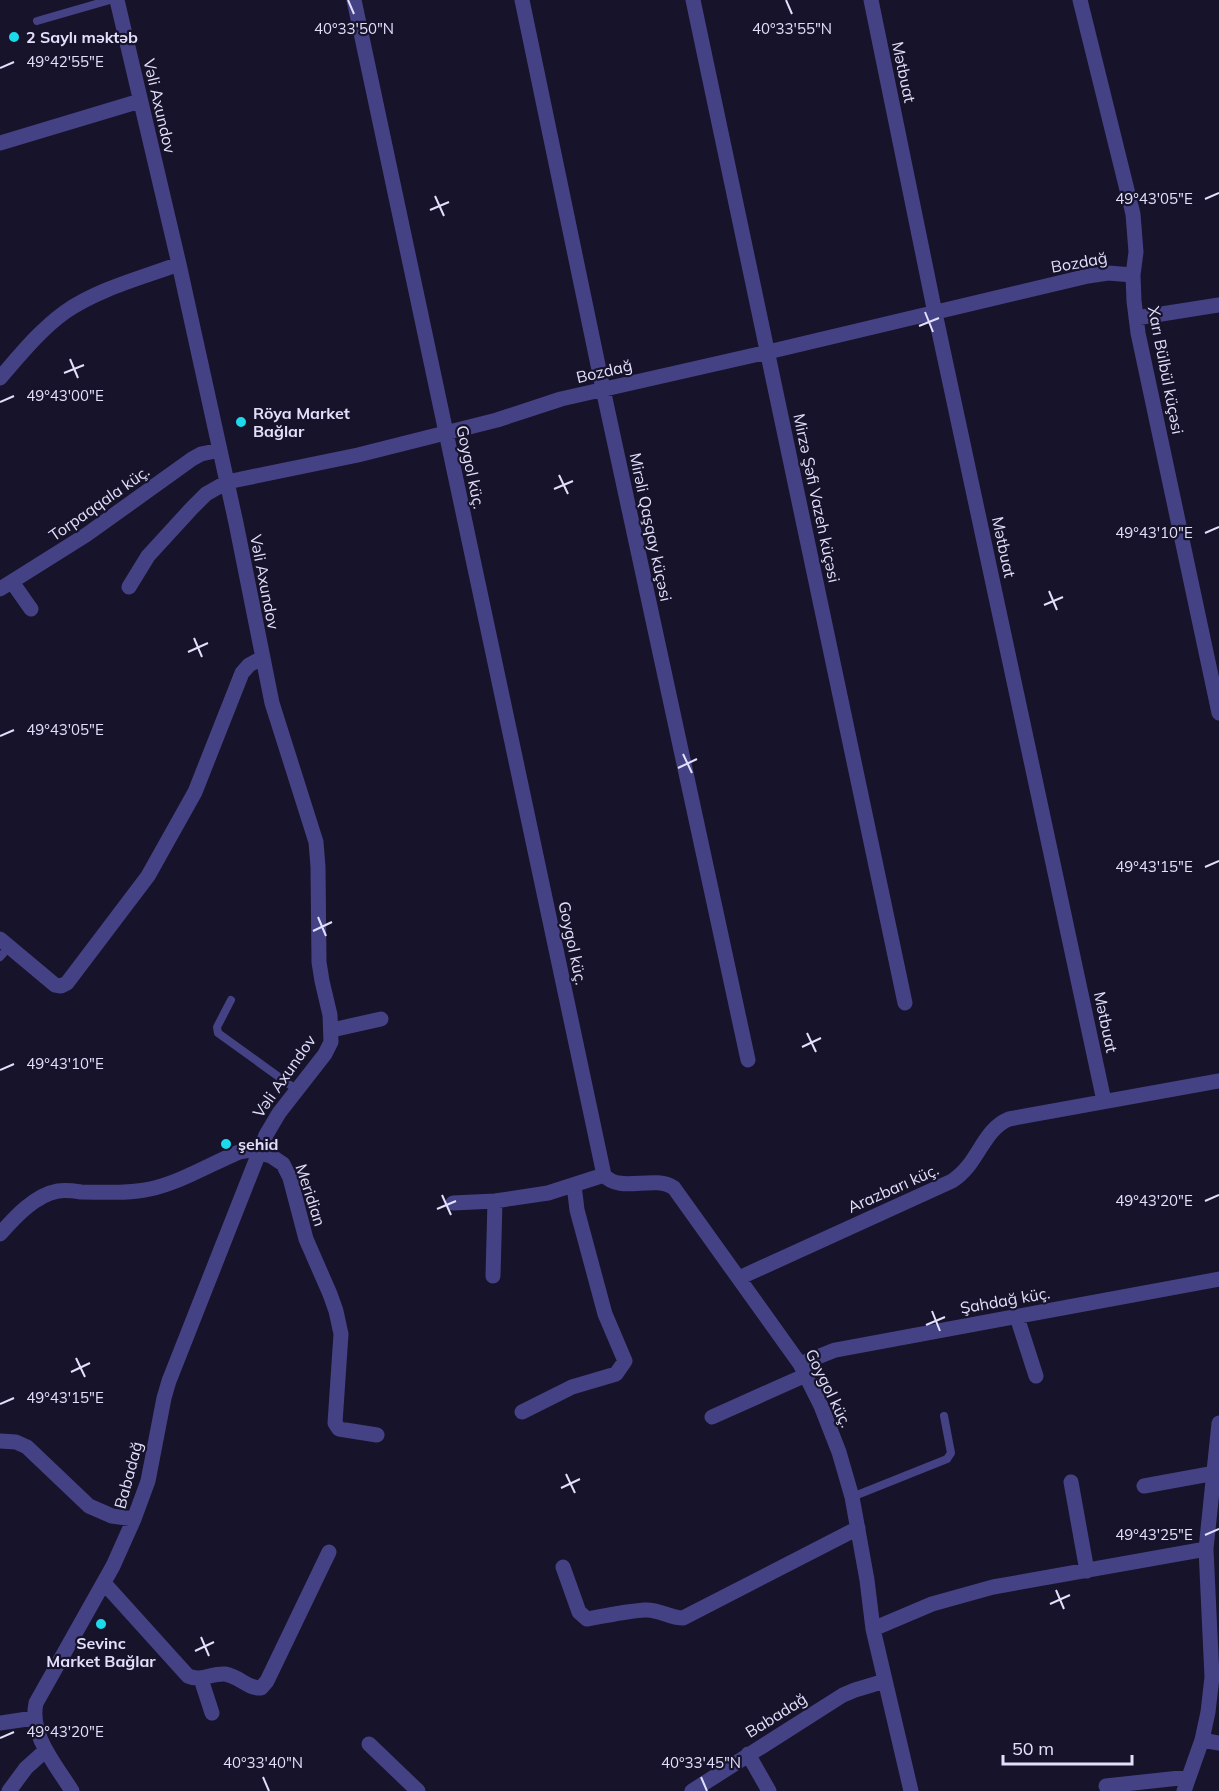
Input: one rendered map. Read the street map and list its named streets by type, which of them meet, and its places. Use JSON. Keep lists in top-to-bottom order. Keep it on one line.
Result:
{"streets":{"street":["Mətbuat","Vəli Axundov","Bozdağ","Xarı Bülbül küçəsi","Goygol küç.","Mirzə Şəfi Vazeh küçəsi","Torpaqqala küç.","Mirəli Qaşqay küçəsi","Arazbarı küç.","Meridian","Şahdağ küç.","Babadağ"]},"crossings":[["Mətbuat","Bozdağ"],["Mətbuat","Arazbarı küç."],["Vəli Axundov","Bozdağ"],["Vəli Axundov","Torpaqqala küç."],["Vəli Axundov","Meridian"],["Vəli Axundov","Babadağ"],["Bozdağ","Xarı Bülbül küçəsi"],["Bozdağ","Goygol küç."],["Bozdağ","Mirzə Şəfi Vazeh küçəsi"],["Bozdağ","Mirəli Qaşqay küçəsi"],["Goygol küç.","Arazbarı küç."],["Goygol küç.","Şahdağ küç."],["Goygol küç.","Babadağ"],["Meridian","Babadağ"]],"places":["2 Saylı məktəb","Röya Market Bağlar","şehid","Sevinc Market Bağlar"],"scale_bar":"50 m","coordinates":["40°33'50\"N","40°33'55\"N","49°42'55\"E","49°43'05\"E","49°43'00\"E","49°43'10\"E","49°43'15\"E","49°43'20\"E","49°43'25\"E","40°33'40\"N","40°33'45\"N"]}
